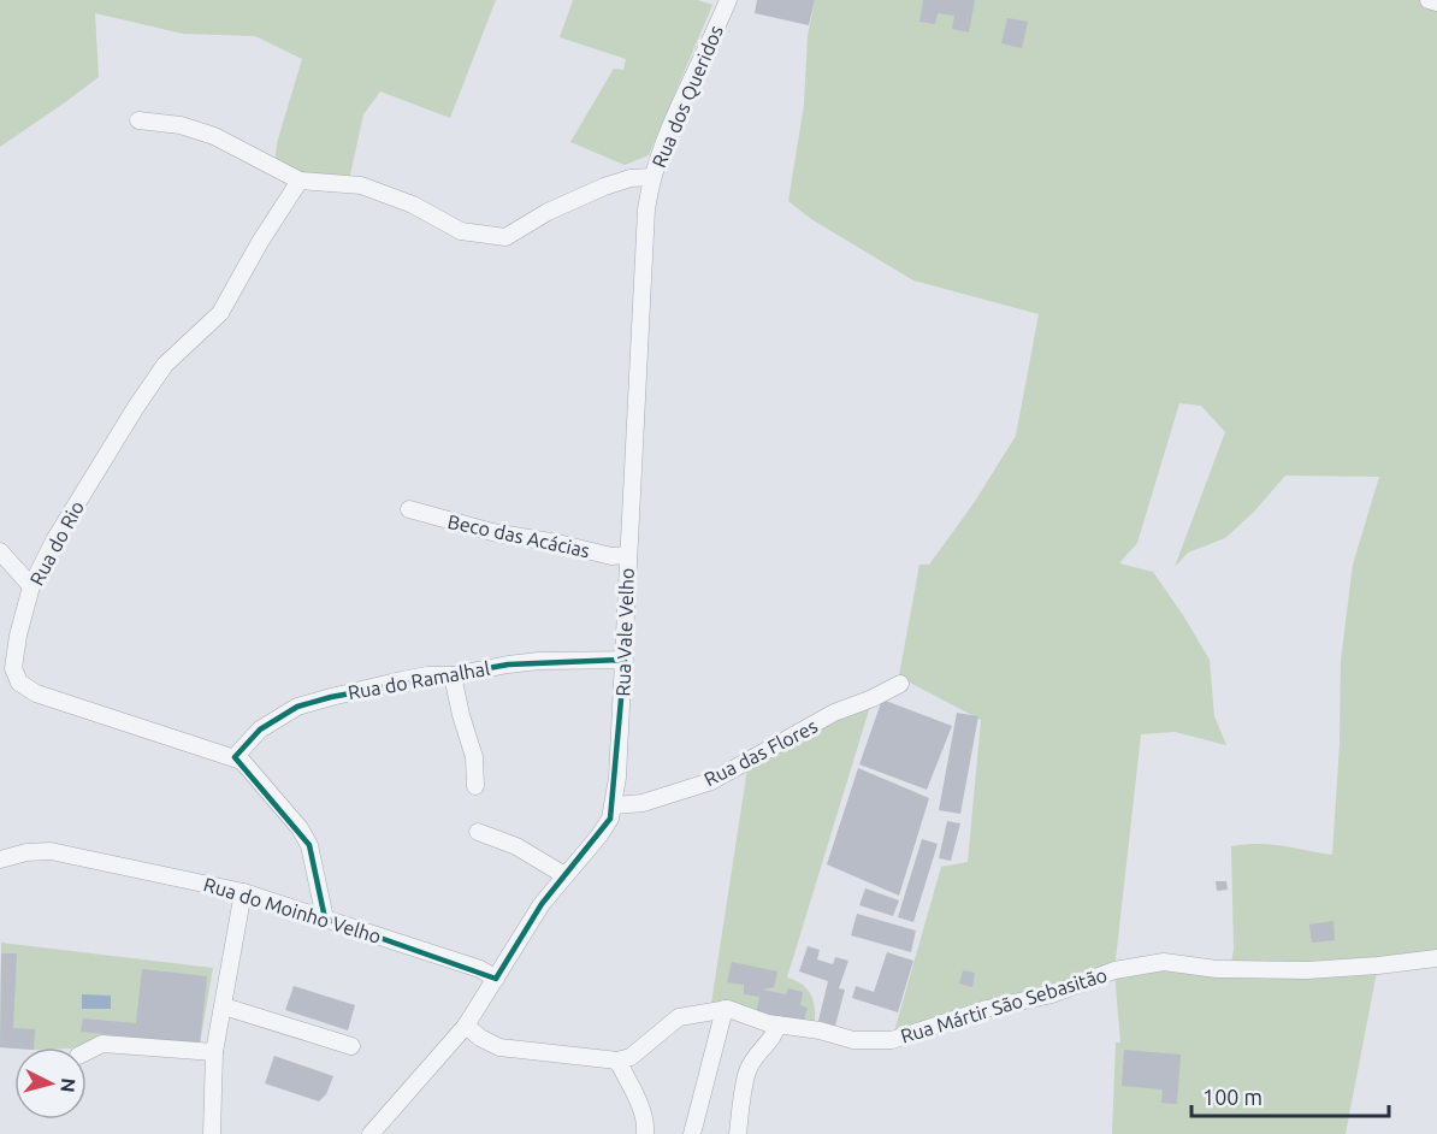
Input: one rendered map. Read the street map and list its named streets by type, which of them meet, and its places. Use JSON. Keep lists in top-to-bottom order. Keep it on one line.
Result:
{"streets":{"street":["Rua dos Queridos","Beco das Acácias","Rua do Rio","Rua Vale Velho","Rua do Ramalhal","Rua das Flores","Rua do Moinho Velho","Rua Mártir São Sebasitão"]},"crossings":[["Rua dos Queridos","Rua Vale Velho"],["Beco das Acácias","Rua Vale Velho"],["Rua do Rio","Rua do Ramalhal"],["Rua do Rio","Rua do Moinho Velho"],["Rua Vale Velho","Rua do Ramalhal"],["Rua Vale Velho","Rua das Flores"],["Rua Vale Velho","Rua do Moinho Velho"]],"scale_bar":"100 m","north":"right"}
